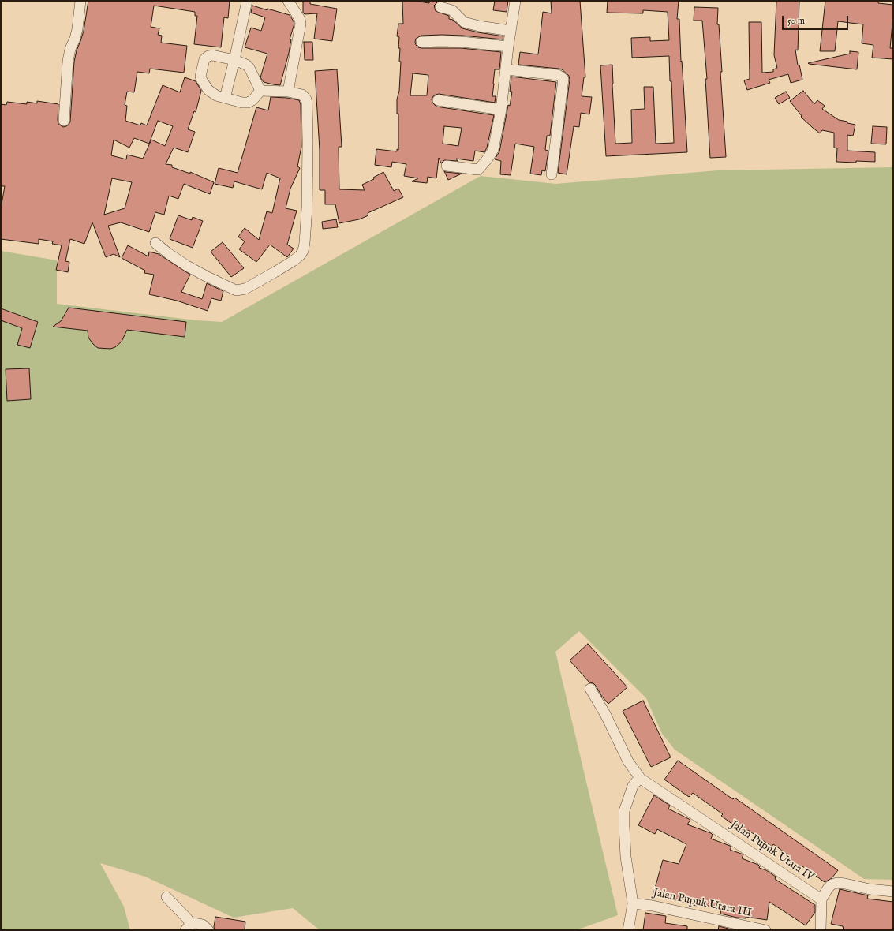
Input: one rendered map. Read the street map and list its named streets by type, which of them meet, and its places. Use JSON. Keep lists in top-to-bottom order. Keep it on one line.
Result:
{"streets":{"street":["Jalan Pupuk Utara IV","Jalan Pupuk Utara III"]},"scale_bar":"50 m"}
